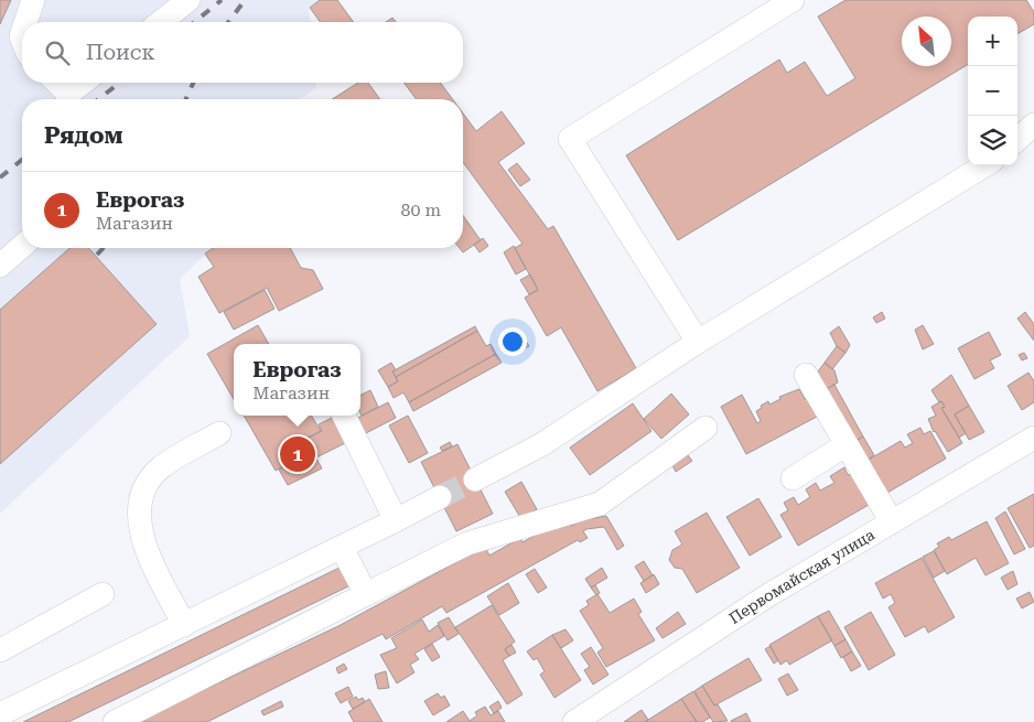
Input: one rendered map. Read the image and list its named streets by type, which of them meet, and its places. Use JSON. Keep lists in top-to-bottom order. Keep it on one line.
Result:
{"streets":{"street":["Первомайская улица"]},"north":"top left","page":{"map_buttons":["+","−"],"search":"Поиск","heading":"Рядом","list":[{"mark":"1","name":"Еврогаз","note":"Магазин","value":"80 m"}],"popup":["Еврогаз","Магазин"],"pins":"1"}}
